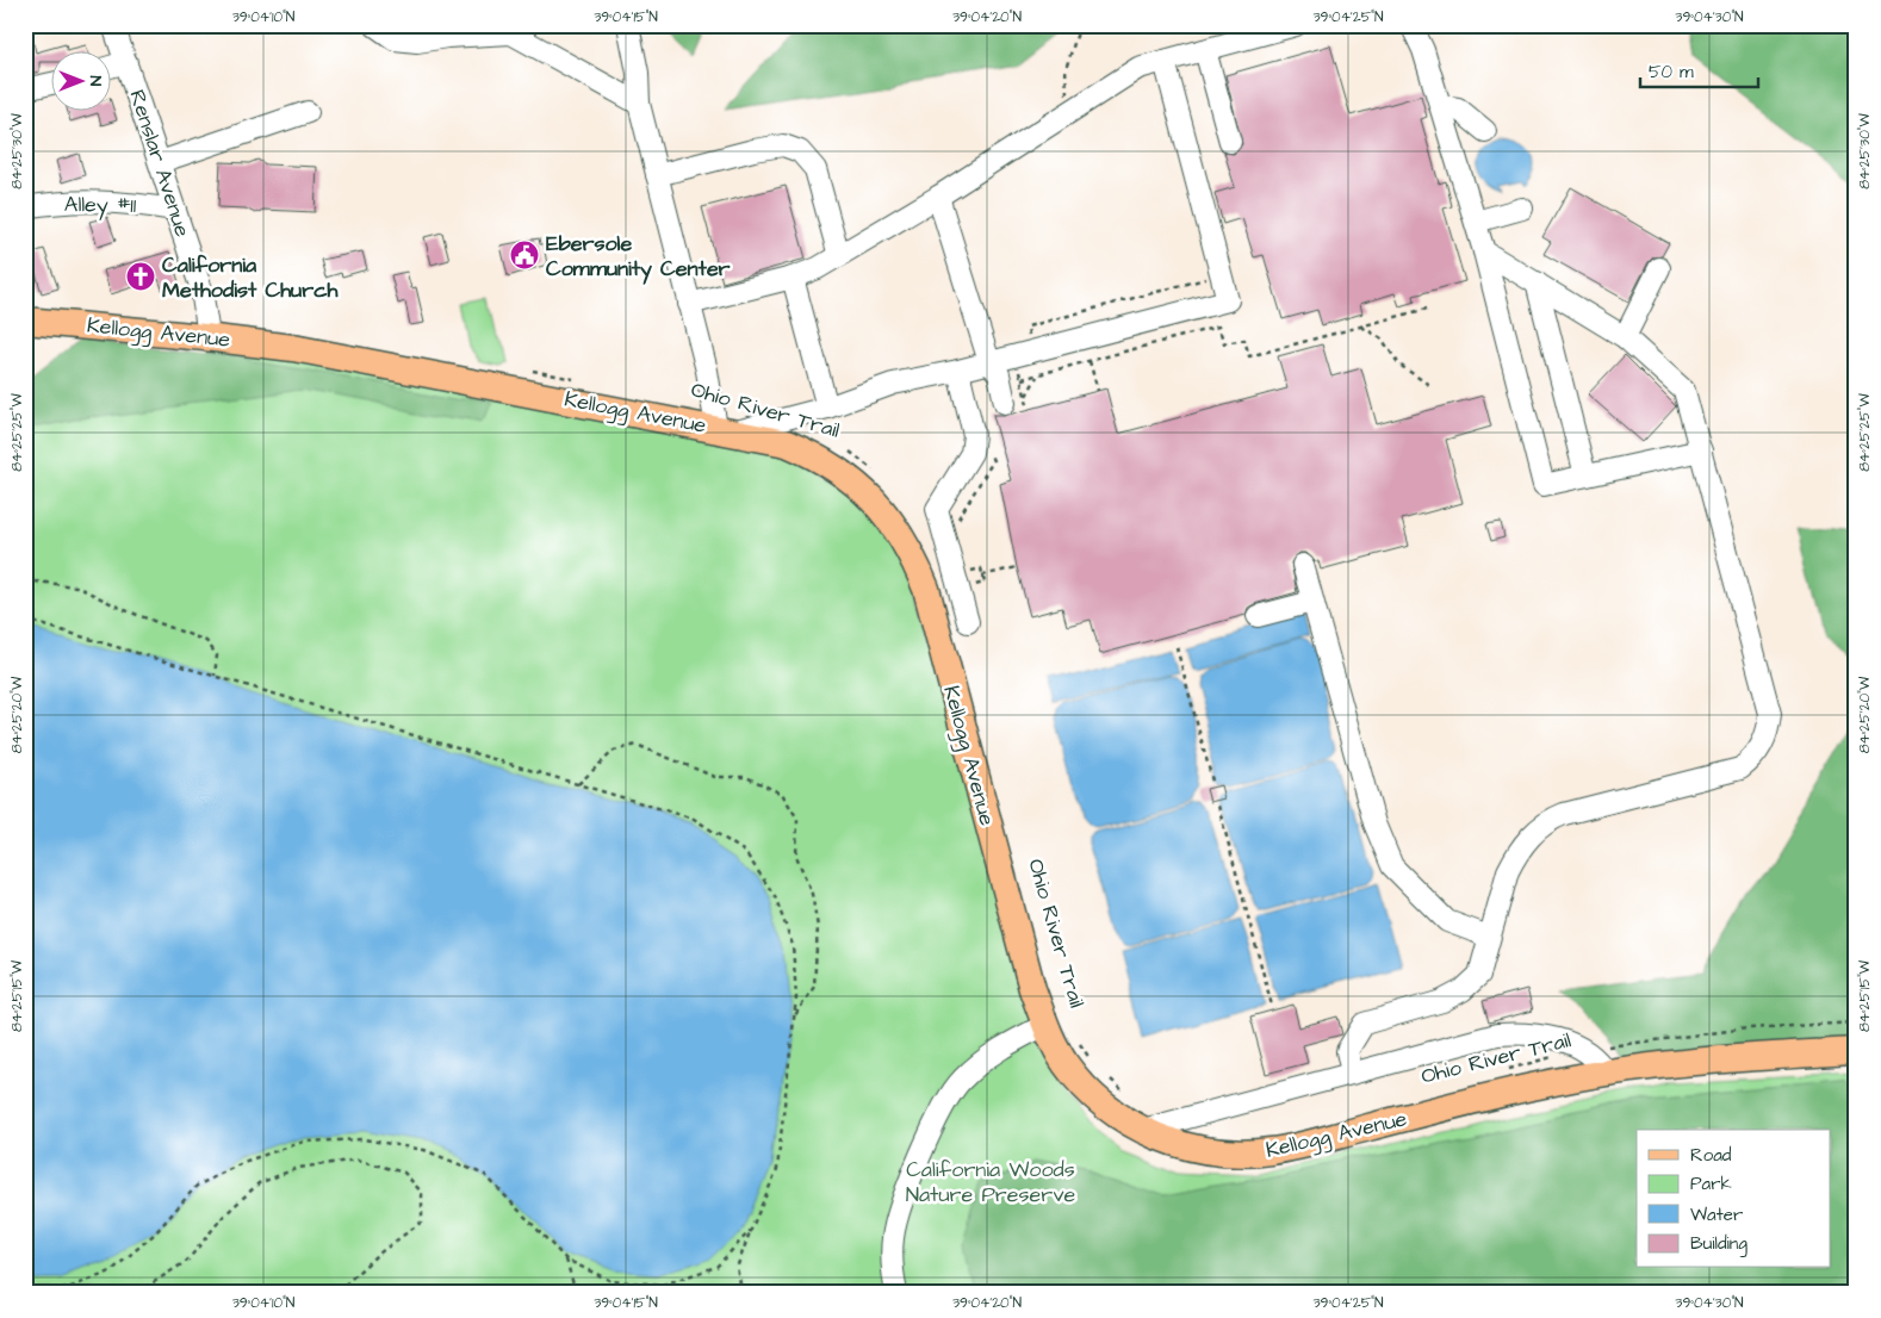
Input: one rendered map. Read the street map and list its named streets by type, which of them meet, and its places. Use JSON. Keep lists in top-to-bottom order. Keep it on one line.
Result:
{"streets":{"main road":["Kellogg Avenue"],"street":["Renslar Avenue","Alley #11"],"path":["Ohio River Trail"]},"crossings":[["Renslar Avenue","Alley #11"],["Renslar Avenue","Kellogg Avenue"]],"parks":["California Woods Nature Preserve"],"places":{"public building":["Ebersole Community Center"],"church":["California Methodist Church"]},"legend":["Road","Park","Water","Building"],"scale_bar":"50 m","north":"right","coordinates":["39°04'10\"N","39°04'15\"N","39°04'20\"N","39°04'25\"N","39°04'30\"N","84°25'30\"W","84°25'25\"W","84°25'20\"W","84°25'15\"W"]}
